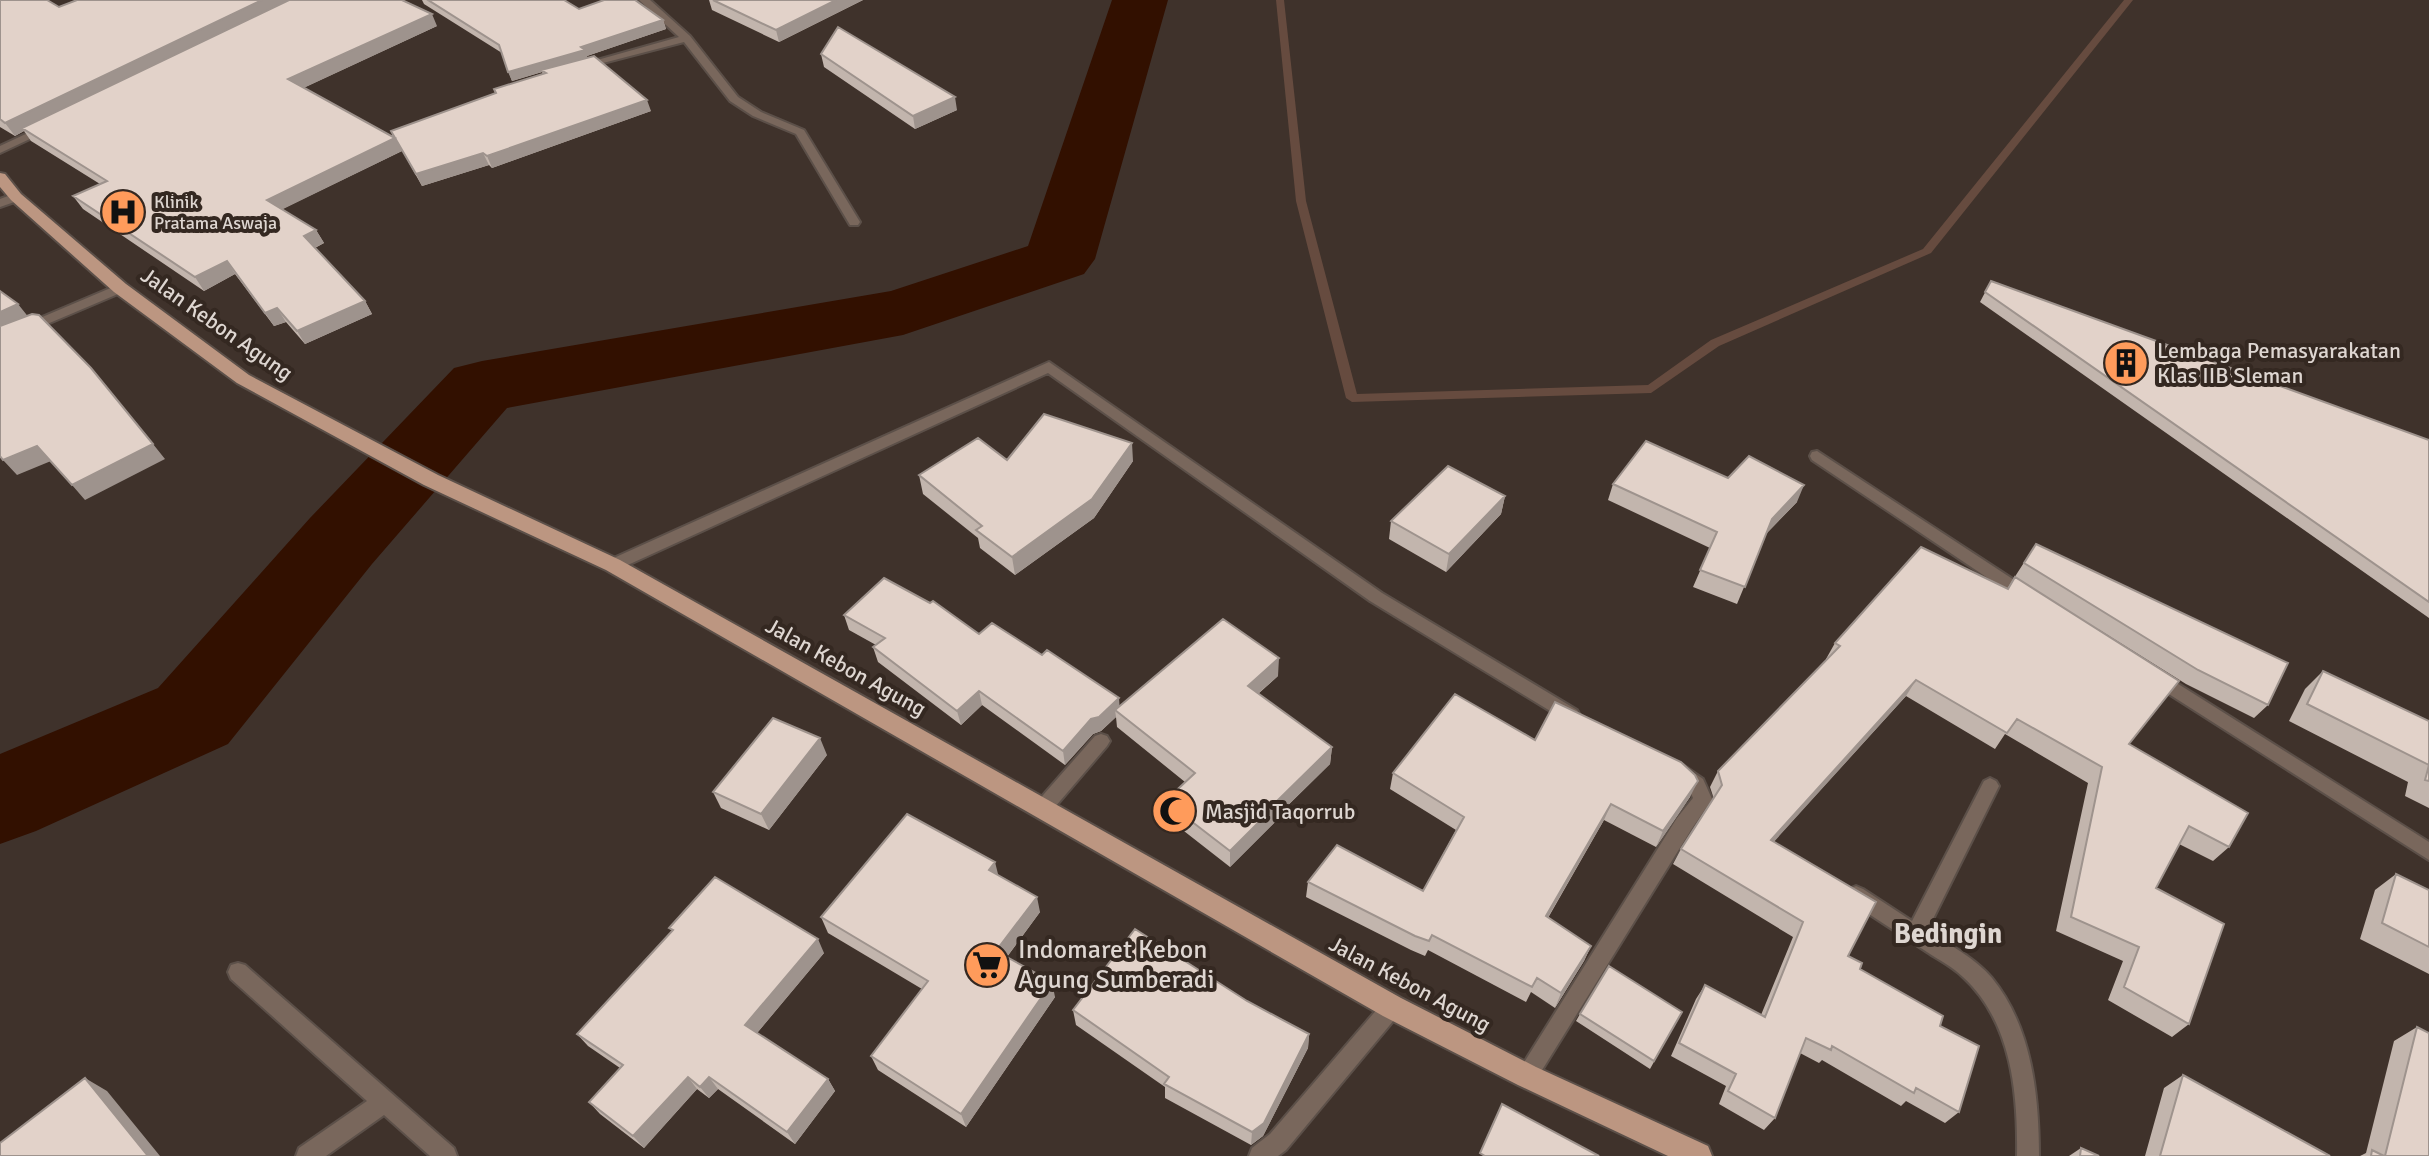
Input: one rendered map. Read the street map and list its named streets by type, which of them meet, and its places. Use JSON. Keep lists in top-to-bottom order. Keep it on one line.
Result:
{"streets":{"main road":["Jalan Kebon Agung"]},"districts":["Bedingin"],"places":{"hospital":["Klinik Pratama Aswaja"],"building":["Lembaga Pemasyarakatan Klas IIB Sleman"],"mosque":["Masjid Taqorrub"],"supermarket":["Indomaret Kebon Agung Sumberadi"]}}
